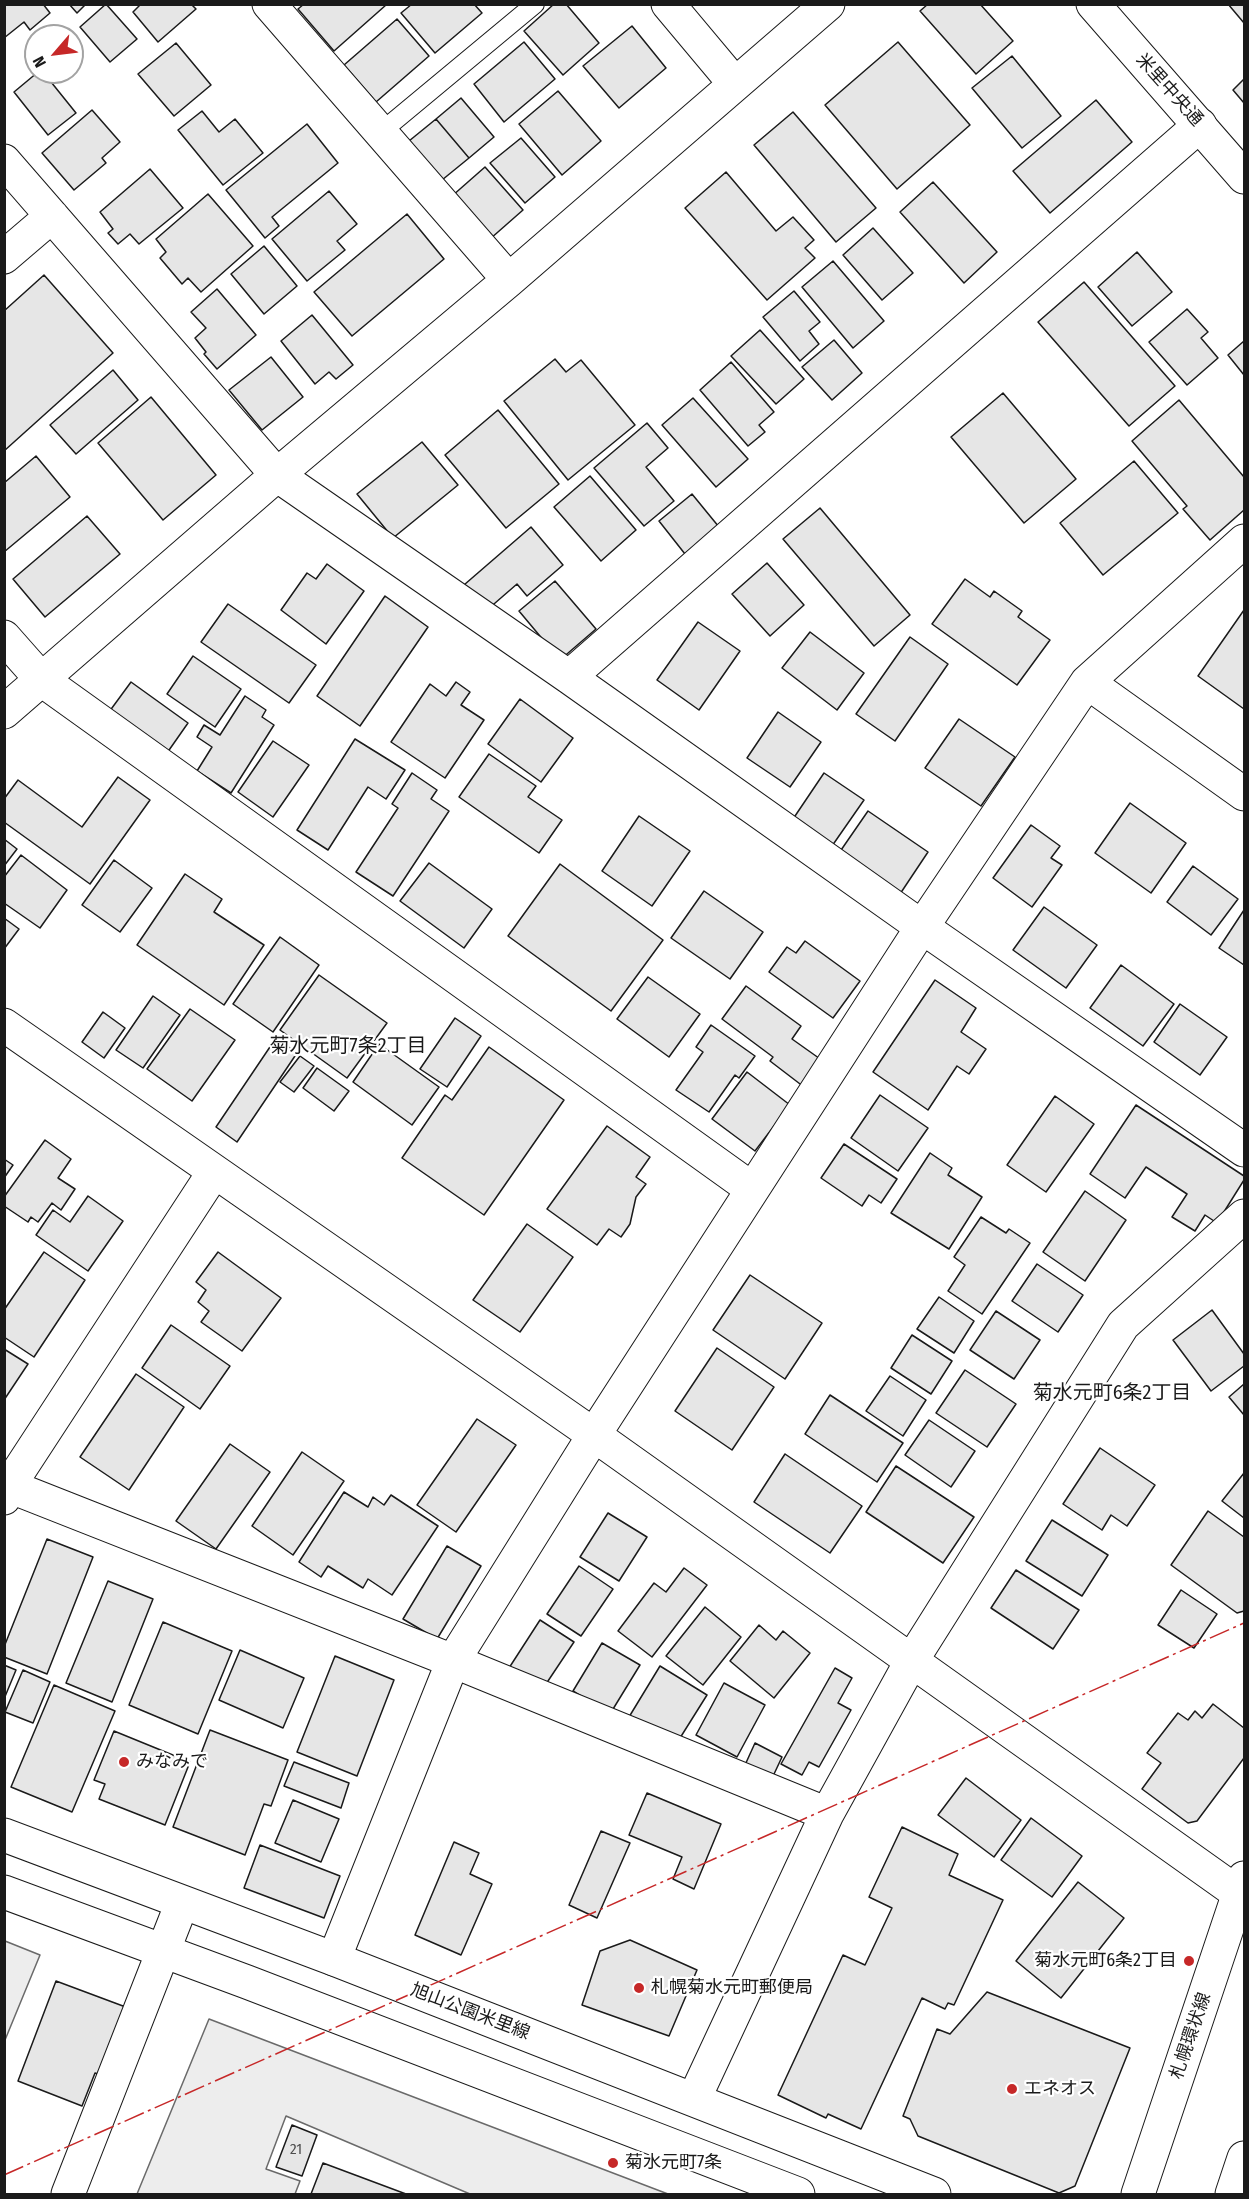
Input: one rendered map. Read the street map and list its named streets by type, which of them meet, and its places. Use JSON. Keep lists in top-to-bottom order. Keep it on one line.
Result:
{"streets":{"street":["米里中央通","旭山公園米里線","札幌環状線"]},"districts":["菊水元町7条2丁目","菊水元町6条2丁目"],"places":["みなみで","菊水元町6条2丁目","札幌菊水元町郵便局","エネオス","菊水元町7条"],"house_numbers":["21"],"north":"bottom left"}
